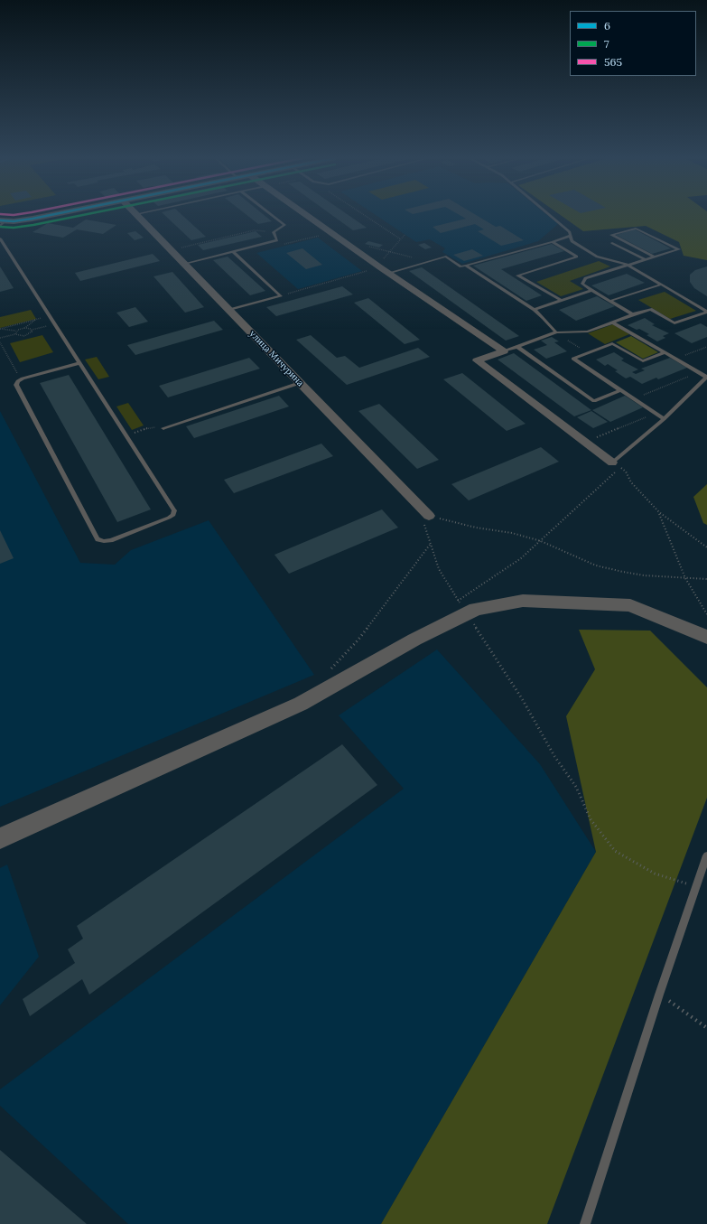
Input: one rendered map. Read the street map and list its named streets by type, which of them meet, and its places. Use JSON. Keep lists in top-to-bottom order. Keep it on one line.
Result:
{"streets":{"street":["улица Мичурина"]},"lines":["transit line 6","transit line 7"],"legend":["6","7","565"]}
